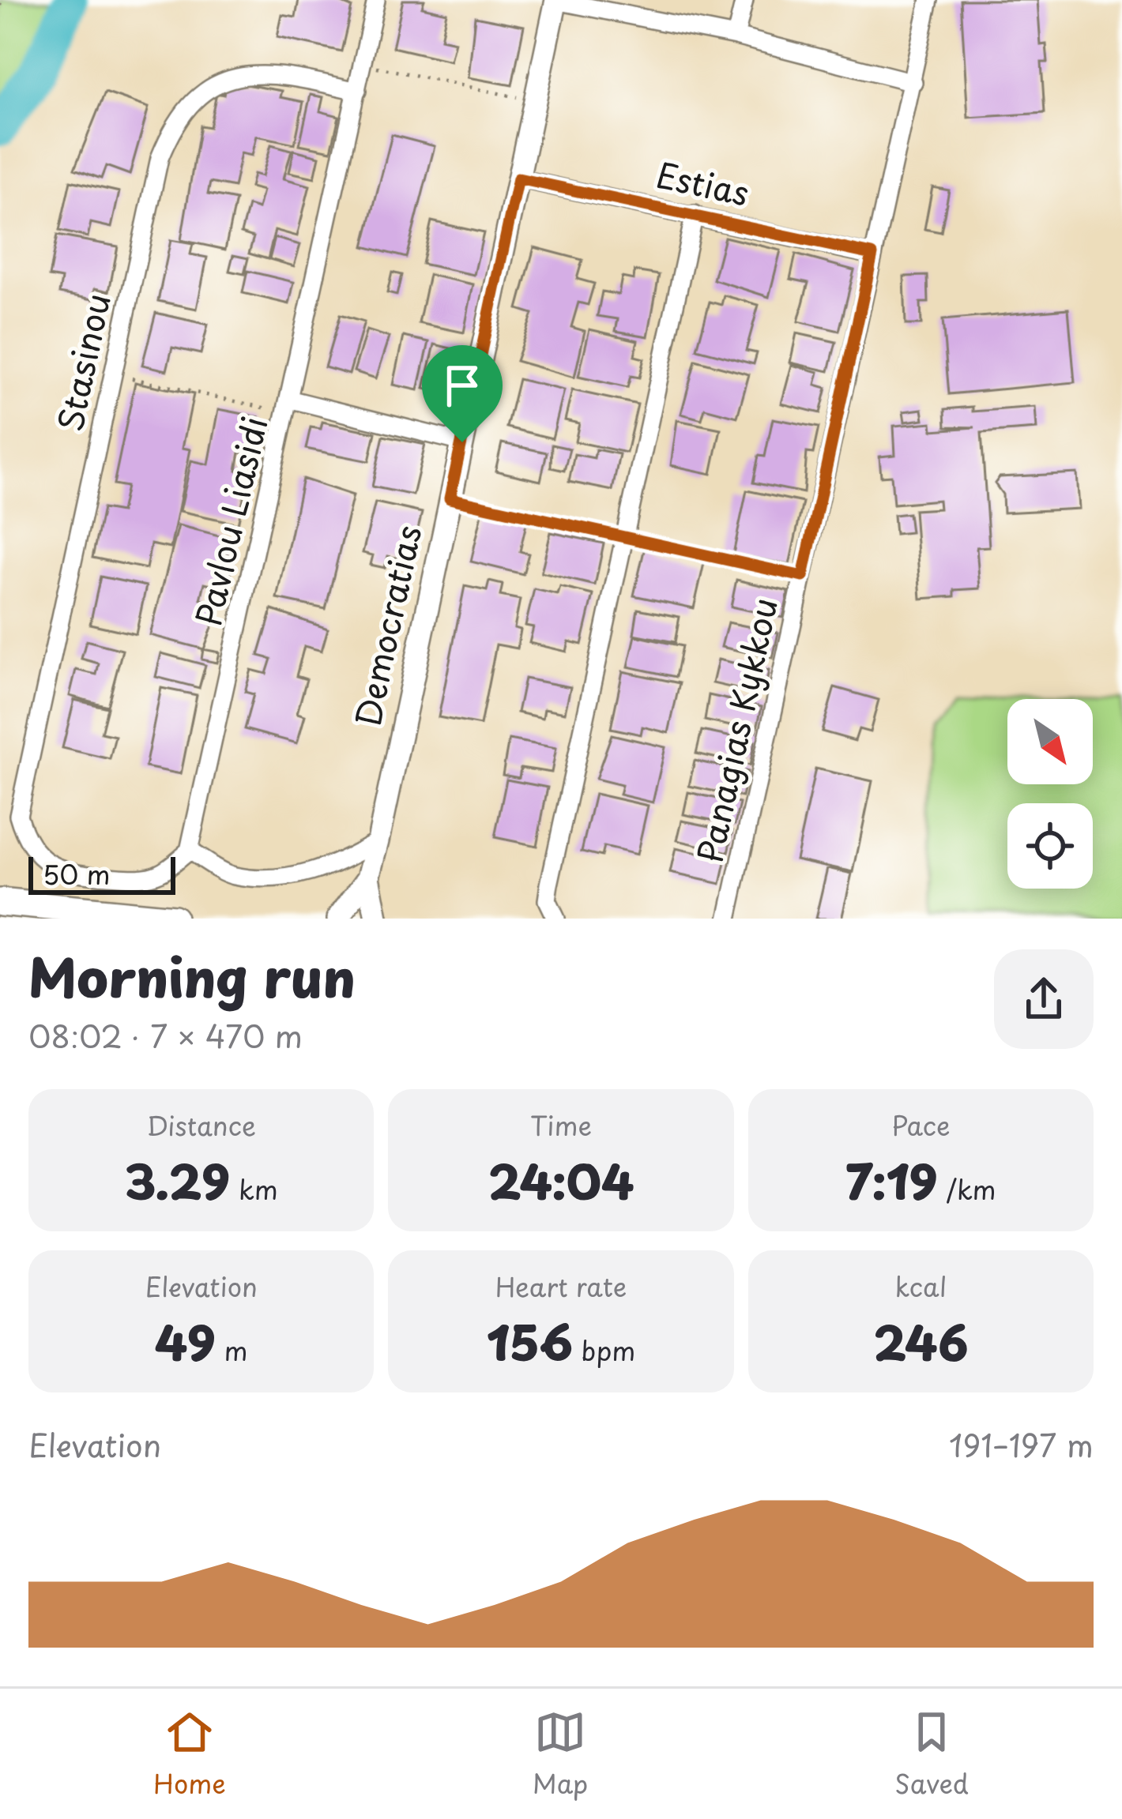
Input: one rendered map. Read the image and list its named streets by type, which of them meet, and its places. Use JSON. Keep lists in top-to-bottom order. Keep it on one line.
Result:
{"streets":{"street":["Estias","Stasinou","Pavlou Liasidi","Democratias","Panagias Kykkou"]},"crossings":[["Estias","Democratias"],["Estias","Panagias Kykkou"],["Stasinou","Pavlou Liasidi"]],"scale_bar":"50 m","north":"bottom right","page":{"scale":"50 m","heading":["Morning run","08:02 · 7 × 470 m"],"stats":[["Distance","3.29 km"],["Time","24:04"],["Pace","7:19 /km"],["Elevation","49 m"],["Heart rate","156 bpm"],["kcal","246"]],"chart":["Elevation","191–197 m"],"tabs":["Home","Map","Saved"]}}
